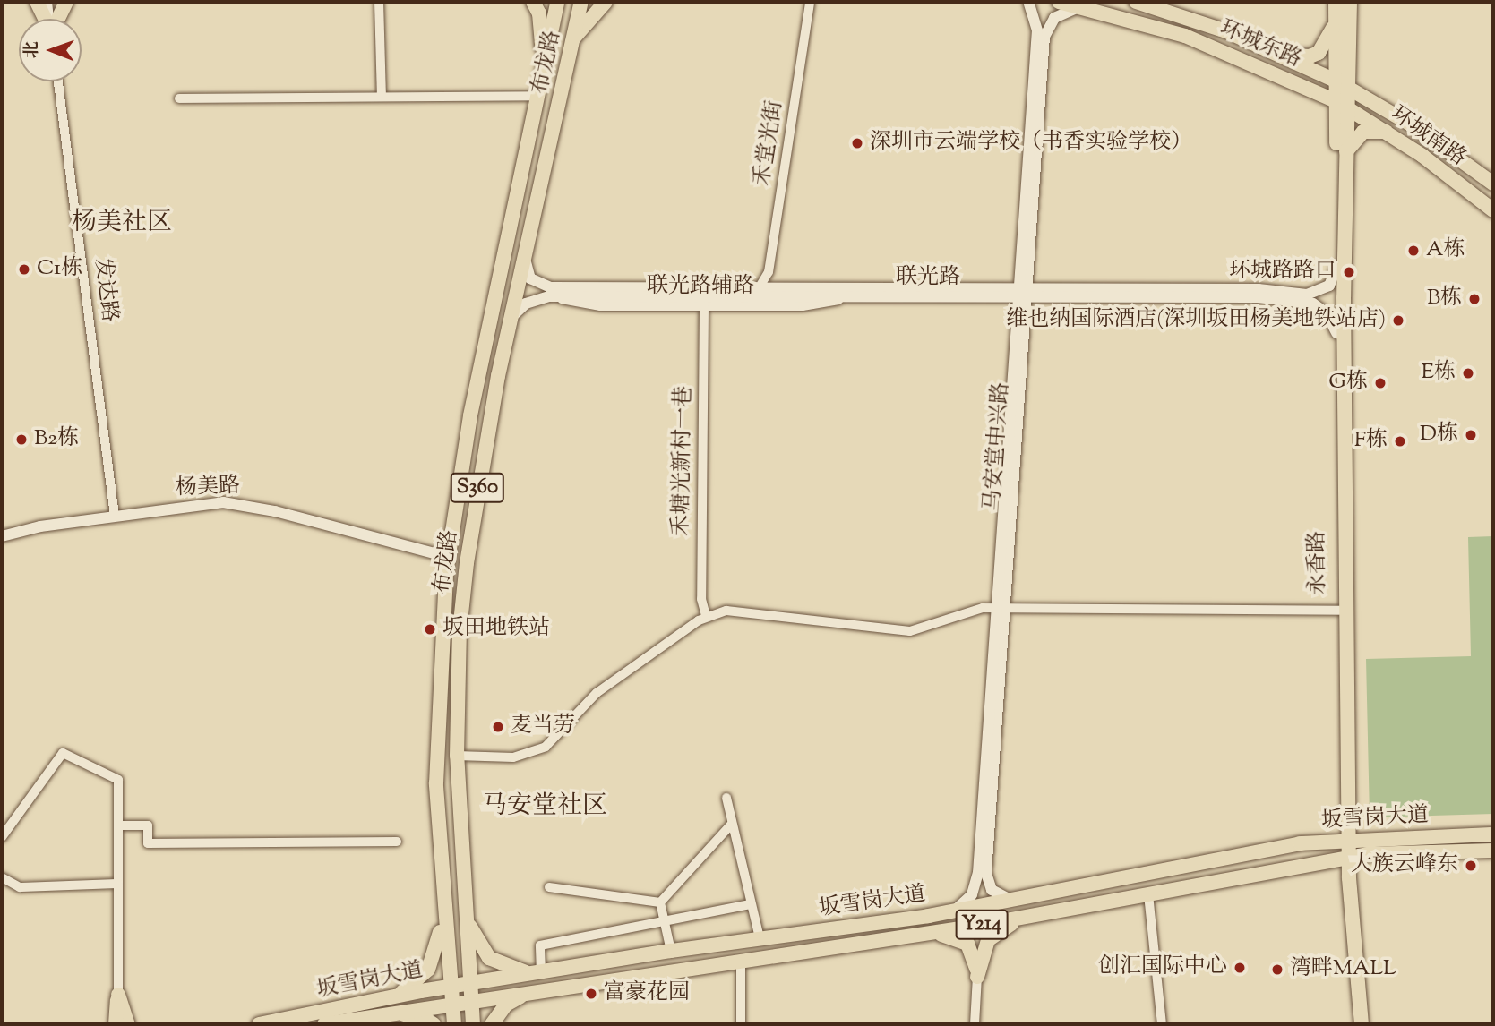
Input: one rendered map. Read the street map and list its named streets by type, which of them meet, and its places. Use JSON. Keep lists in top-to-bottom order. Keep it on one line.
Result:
{"streets":{"main road":["环城东路","布龙路","环城南路","S360","永香路","坂雪岗大道","Y214"],"street":["禾堂光街","联光路","联光路辅路","发达路","马安堂中兴路","禾塘光新村一巷","杨美路"]},"crossings":[["环城东路","环城南路"],["环城东路","马安堂中兴路"],["环城东路","永香路"],["布龙路","联光路"],["布龙路","杨美路"],["布龙路","坂雪岗大道"],["环城南路","永香路"],["禾堂光街","联光路"],["联光路","联光路辅路"],["联光路","马安堂中兴路"],["联光路","永香路"],["联光路辅路","禾塘光新村一巷"],["发达路","杨美路"],["马安堂中兴路","坂雪岗大道"],["永香路","坂雪岗大道"]],"districts":["杨美社区","马安堂社区"],"places":["深圳市云端学校（书香实验学校）","A栋","C1栋","环城路路口","B栋","维也纳国际酒店(深圳坂田杨美地铁站店)","E栋","G栋","D栋","B2栋","F栋","坂田地铁站","麦当劳","大族云峰东","创汇国际中心","湾畔MALL","富豪花园"],"north":"left"}
